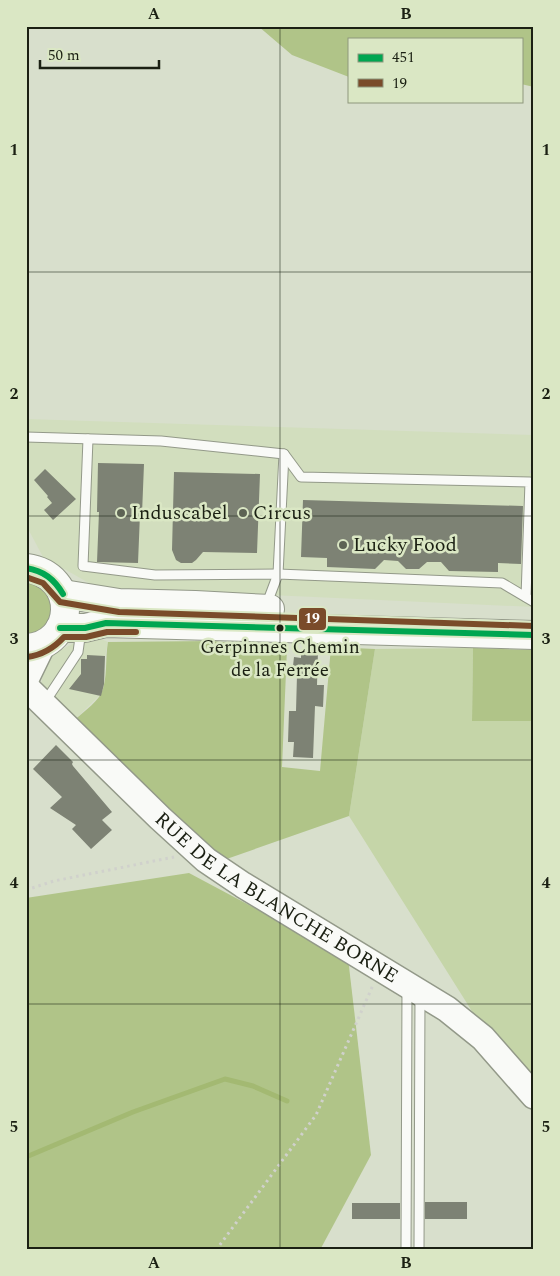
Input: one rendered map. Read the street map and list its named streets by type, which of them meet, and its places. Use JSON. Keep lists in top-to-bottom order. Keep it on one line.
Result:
{"streets":{"street":["RUE DE LA BLANCHE BORNE"]},"places":["Induscabel","Circus","Lucky Food","Gerpinnes Chemin de la Ferrée"],"lines":["transit line 451","transit line 19"],"legend":["451","19"],"scale_bar":"50 m","grid":{"columns":["A","B"],"rows":["1","2","3","4","5"]}}
